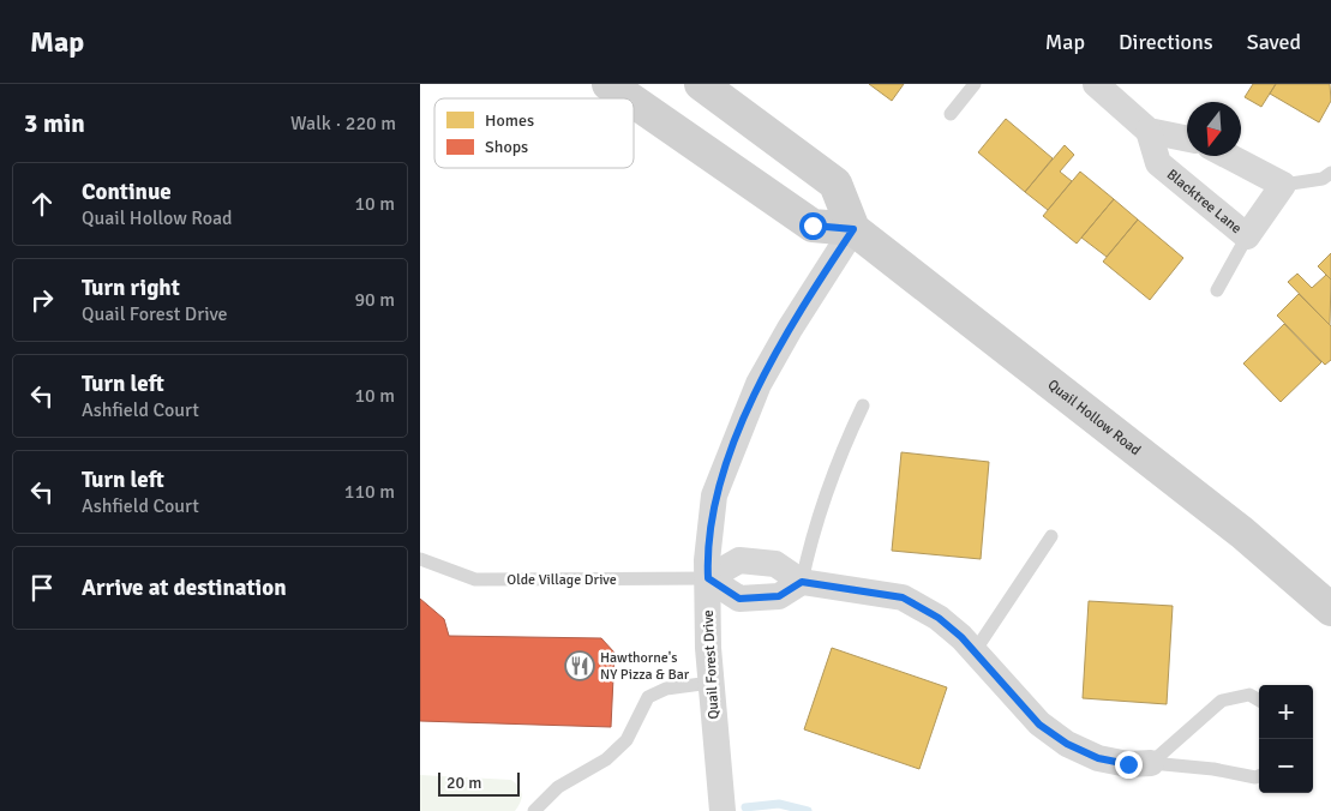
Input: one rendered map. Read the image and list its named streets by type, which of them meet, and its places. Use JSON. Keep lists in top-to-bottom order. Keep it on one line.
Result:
{"streets":{"main road":["Quail Hollow Road"],"street":["Blacktree Lane","Quail Forest Drive"],"lane":["Olde Village Drive"]},"crossings":[["Quail Hollow Road","Quail Forest Drive"],["Olde Village Drive","Quail Forest Drive"]],"places":{"restaurant":["Hawthorne's NY Pizza & Bar"]},"legend":["Homes","Shops"],"scale_bar":"20 m","north":"bottom","page":{"header":"Map","nav":["Map","Directions","Saved"],"heading":["3 min","Walk · 220 m"],"list":[["Continue","Quail Hollow Road","10 m"],["Turn right","Quail Forest Drive","90 m"],["Turn left","Ashfield Court","10 m"],["Turn left","Ashfield Court","110 m"],"Arrive at destination"],"map_buttons":["+","−"],"scale":"20 m"}}
